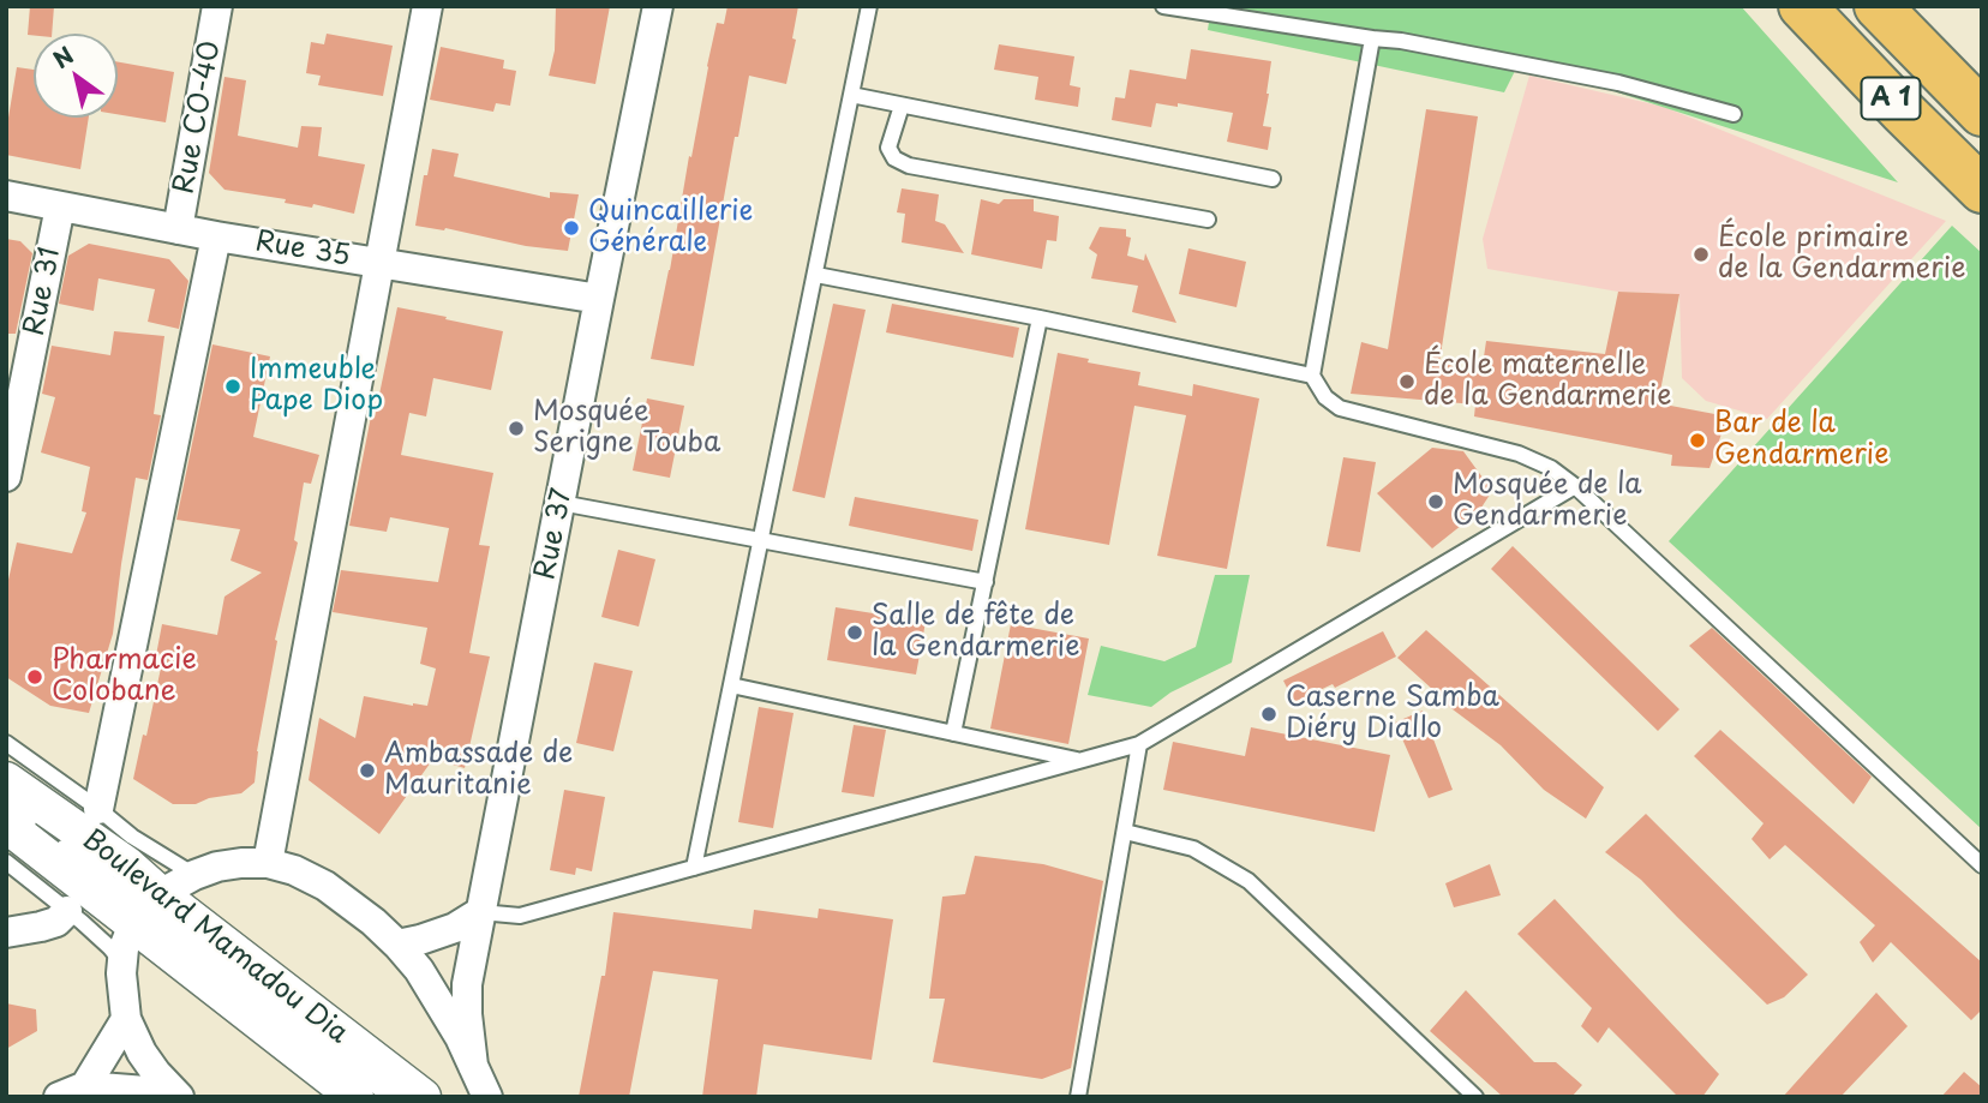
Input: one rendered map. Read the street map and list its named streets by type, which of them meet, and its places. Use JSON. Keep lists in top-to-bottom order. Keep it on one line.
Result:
{"streets":{"highway":["A 1"],"street":["Rue CO-40","Rue 35","Rue 31","Rue 37","Boulevard Mamadou Dia"]},"crossings":[["Rue CO-40","Rue 35"],["Rue 35","Rue 31"],["Rue 35","Rue 37"]],"places":["Quincaillerie Générale","École primaire de la Gendarmerie","École maternelle de la Gendarmerie","Immeuble Pape Diop","Mosquée Serigne Touba","Bar de la Gendarmerie","Mosquée de la Gendarmerie","Salle de fête de la Gendarmerie","Pharmacie Colobane","Caserne Samba Diéry Diallo","Ambassade de Mauritanie"],"north":"top left"}
